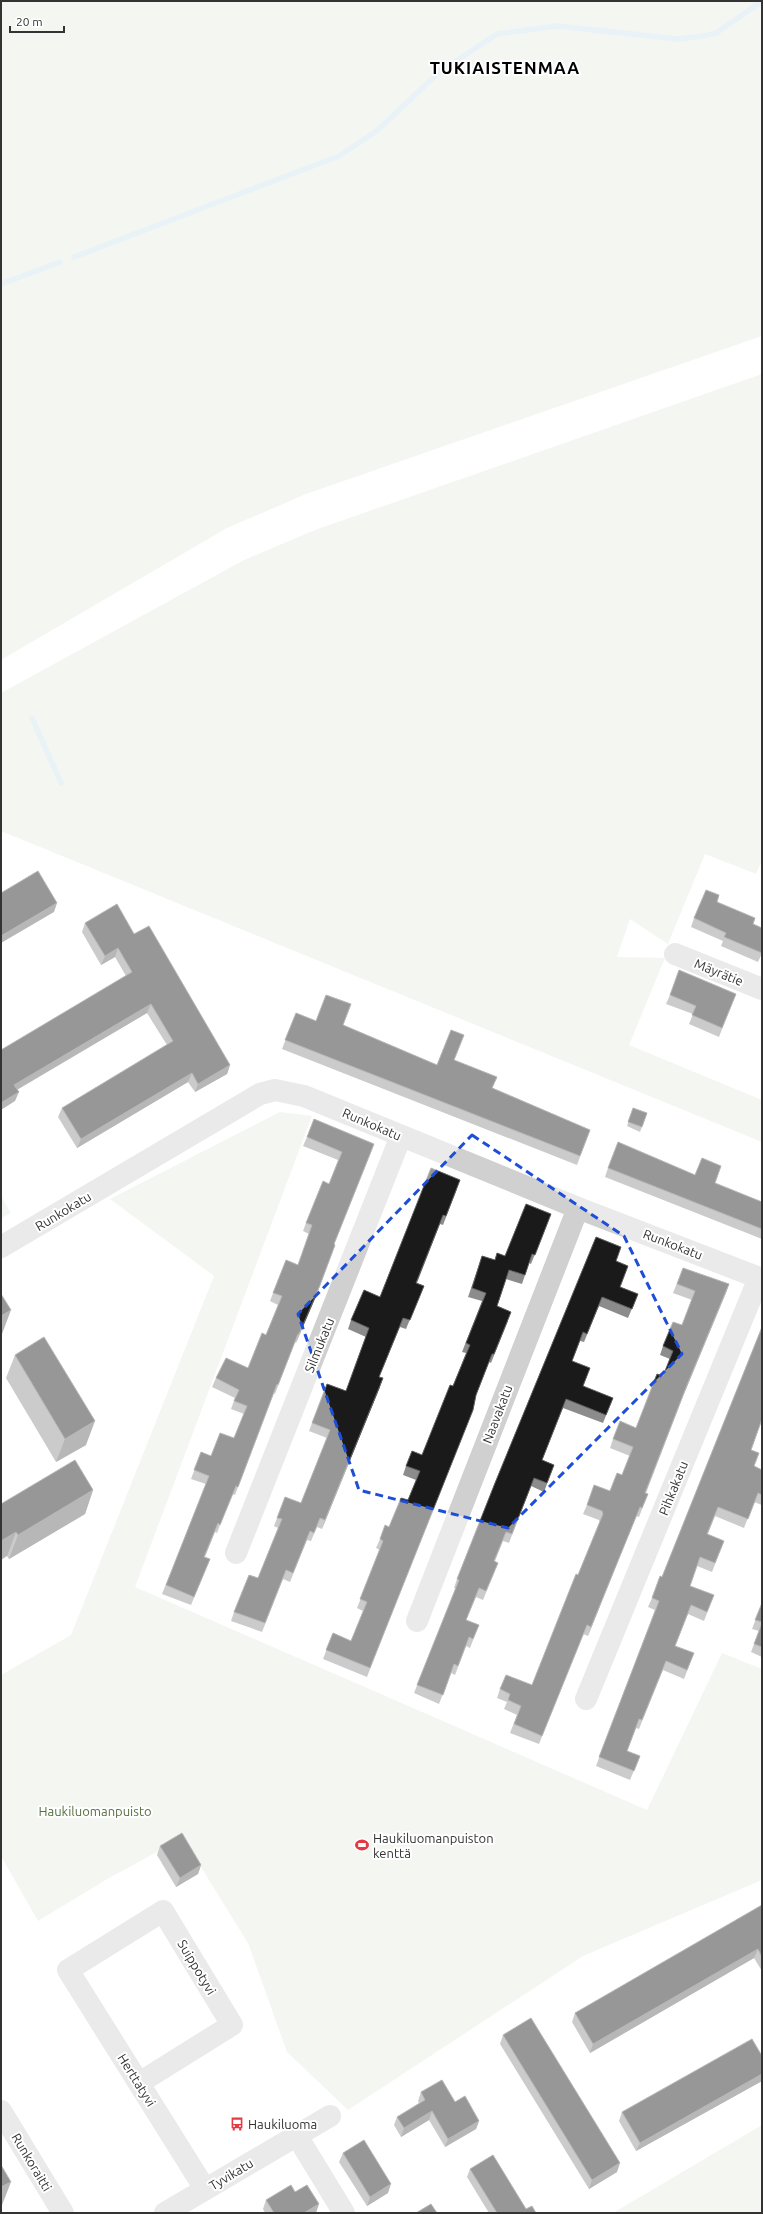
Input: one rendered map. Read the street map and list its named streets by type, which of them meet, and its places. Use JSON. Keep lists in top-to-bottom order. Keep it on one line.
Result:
{"streets":{"street":["Mäyrätie","Runkokatu","Silmukatu","Naavakatu","Pihkakatu","Suippotyvi","Herttatyvi","Runkoraitti","Tyvikatu"]},"crossings":[["Runkokatu","Silmukatu"],["Runkokatu","Naavakatu"],["Runkokatu","Pihkakatu"],["Suippotyvi","Herttatyvi"],["Herttatyvi","Tyvikatu"]],"districts":["TUKIAISTENMAA"],"parks":["Haukiluomanpuisto"],"places":{"sports":["Haukiluomanpuiston kenttä"],"bus stop":["Haukiluoma"]},"scale_bar":"20 m"}
